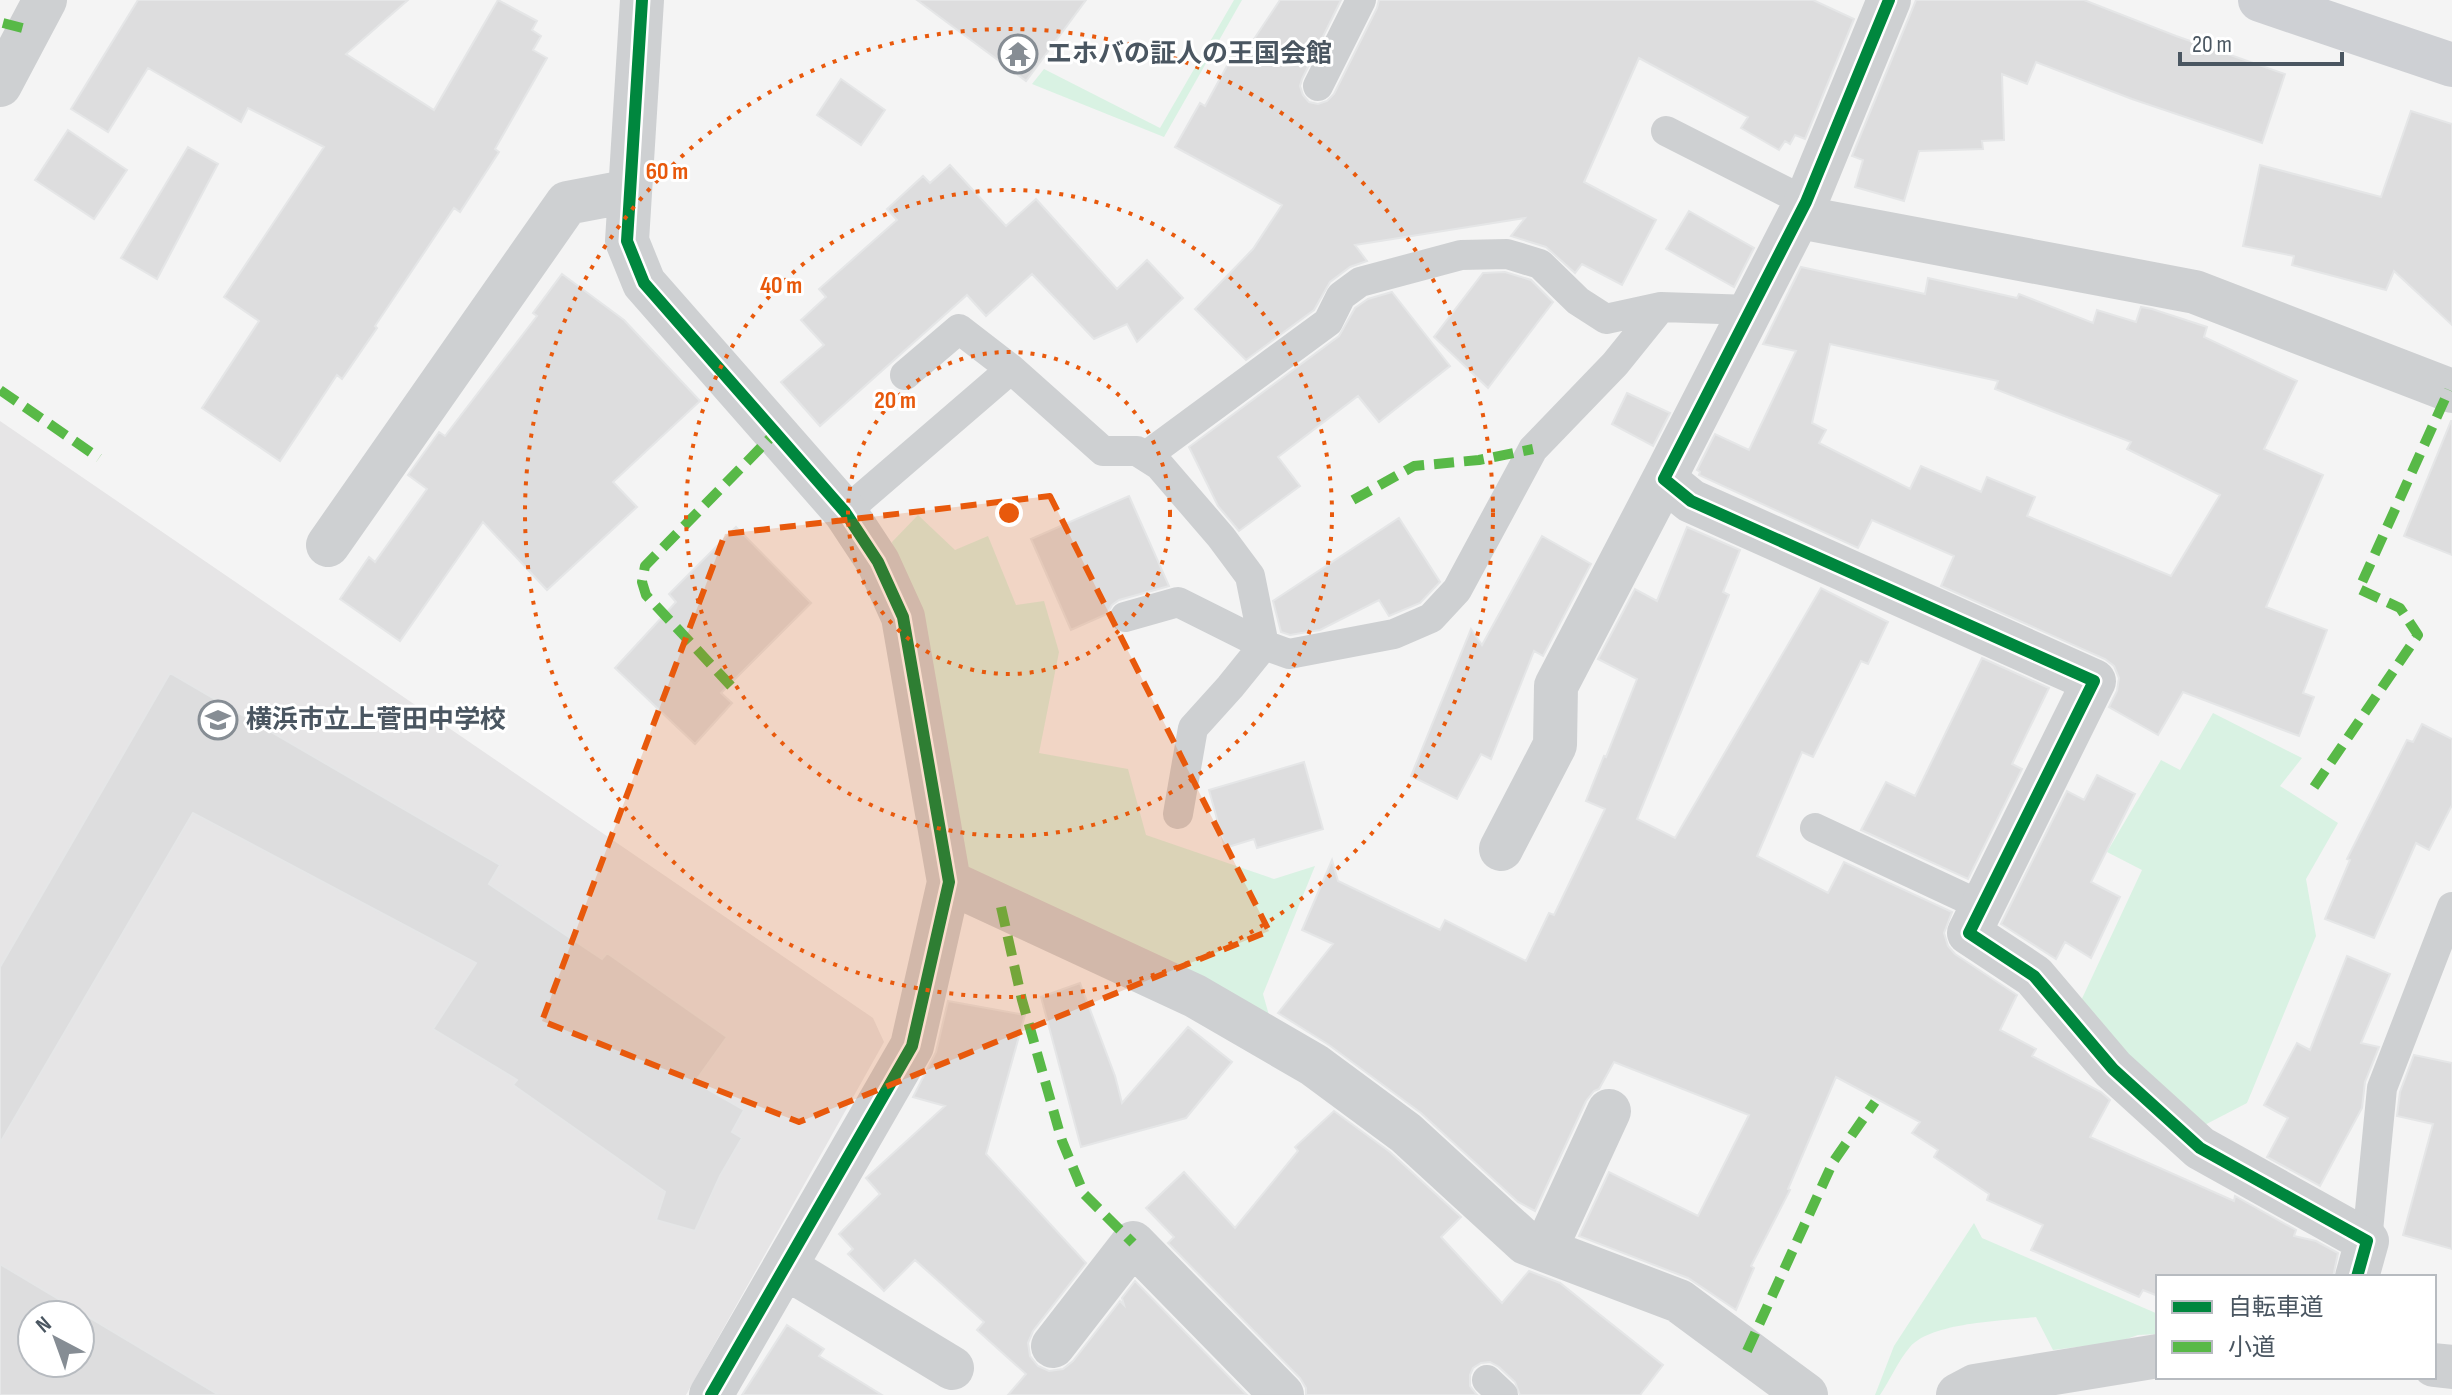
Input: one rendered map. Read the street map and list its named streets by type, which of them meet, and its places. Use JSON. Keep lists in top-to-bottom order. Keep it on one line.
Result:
{"places":{"temple":["エホバの証人の王国会館"],"school or university":["横浜市立上菅田中学校"]},"legend":["自転車道","小道"],"scale_bar":"20 m","north":"top left","rings":["60 m","40 m","20 m"]}
